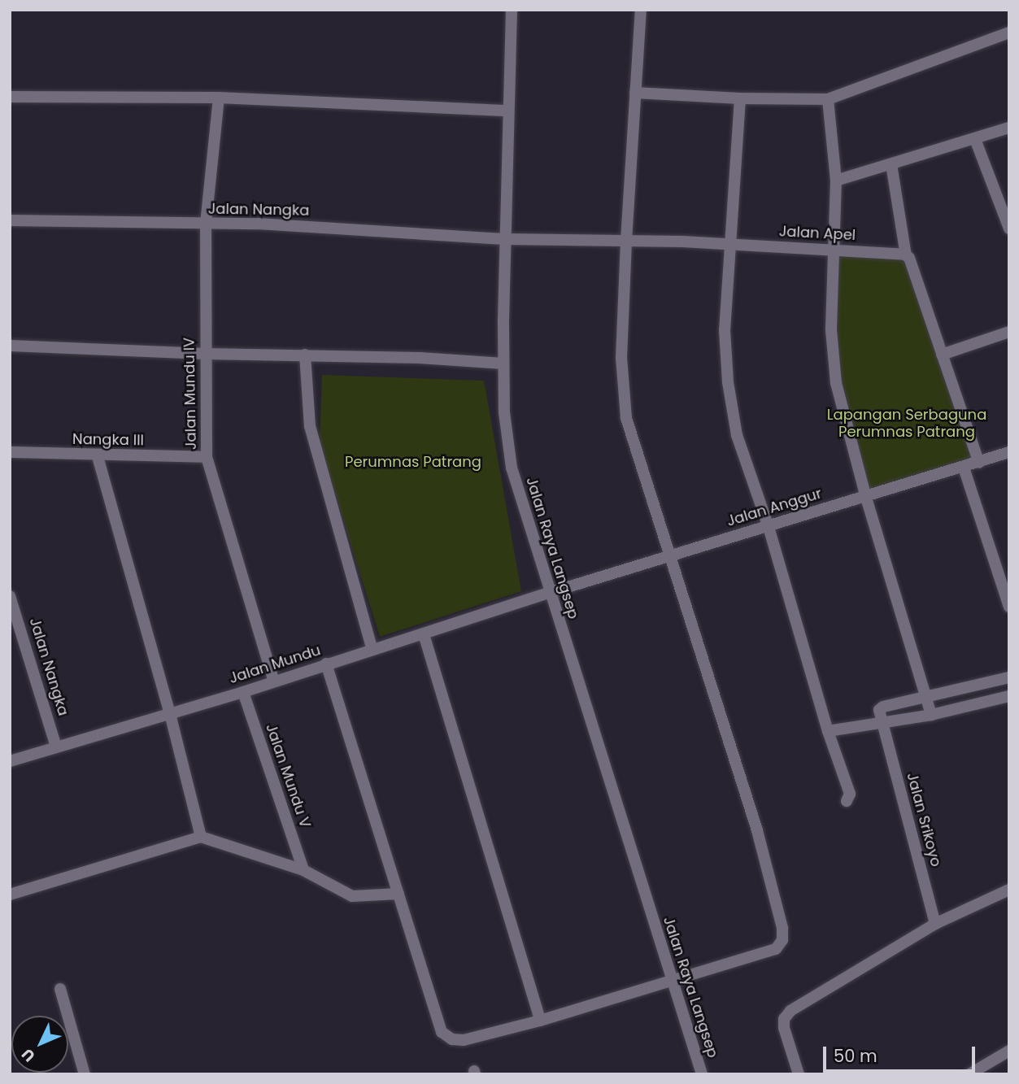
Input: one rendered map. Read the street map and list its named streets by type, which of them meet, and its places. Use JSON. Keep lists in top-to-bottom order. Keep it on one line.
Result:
{"streets":{"street":["Jalan Nangka","Jalan Apel","Jalan Mundu IV","Nangka III","Jalan Anggur","Jalan Raya Langsep","Jalan Mundu","Jalan Mundu V","Jalan Srikoyo"]},"crossings":[["Jalan Nangka","Jalan Apel"],["Jalan Nangka","Jalan Mundu IV"],["Jalan Nangka","Jalan Raya Langsep"],["Jalan Nangka","Jalan Mundu"],["Jalan Apel","Jalan Raya Langsep"],["Jalan Mundu IV","Nangka III"],["Jalan Mundu IV","Jalan Mundu"],["Jalan Anggur","Jalan Raya Langsep"],["Jalan Anggur","Jalan Mundu"],["Jalan Raya Langsep","Jalan Mundu"],["Jalan Mundu","Jalan Mundu V"]],"parks":["Lapangan Serbaguna Perumnas Patrang","Perumnas Patrang"],"scale_bar":"50 m","north":"bottom left"}
